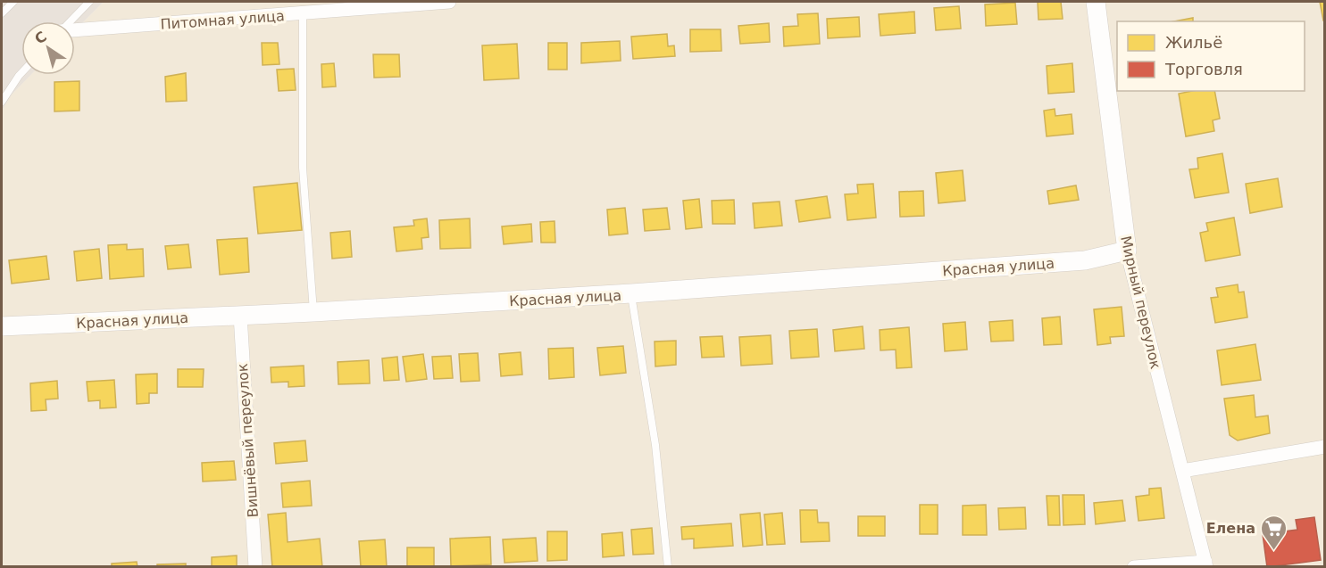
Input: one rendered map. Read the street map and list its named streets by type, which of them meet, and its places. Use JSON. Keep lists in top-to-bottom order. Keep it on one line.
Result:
{"streets":{"street":["Питомная улица","Красная улица","Мирный переулок","Вишнёвый переулок"]},"crossings":[["Красная улица","Мирный переулок"],["Красная улица","Вишнёвый переулок"]],"places":{"supermarket":["Елена"]},"legend":["Жильё","Торговля"],"north":"top left"}
